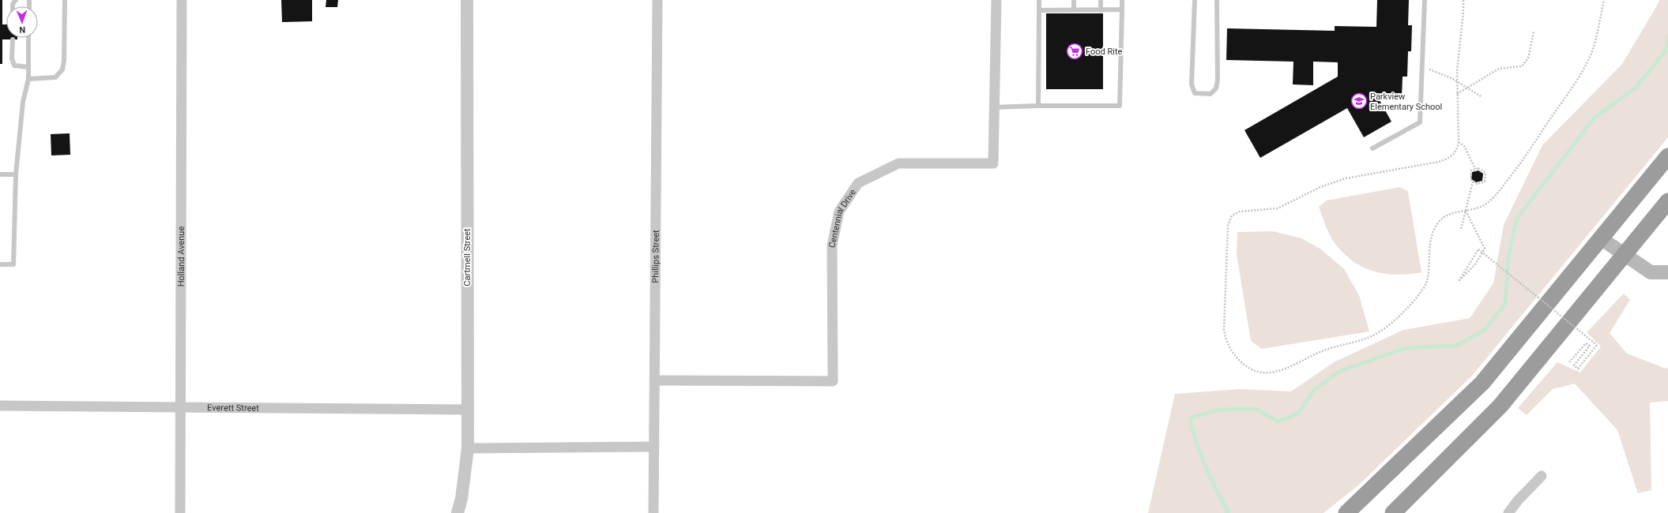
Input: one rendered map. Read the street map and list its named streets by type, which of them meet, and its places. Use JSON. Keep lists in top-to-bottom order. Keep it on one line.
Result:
{"streets":{"street":["Centennial Drive","Holland Avenue","Phillips Street","Cartmell Street","Everett Street"]},"crossings":[["Centennial Drive","Phillips Street"],["Holland Avenue","Everett Street"],["Cartmell Street","Everett Street"]],"places":{"supermarket":["Food Rite"],"school or university":["Parkview Elementary School"]},"north":"bottom"}
